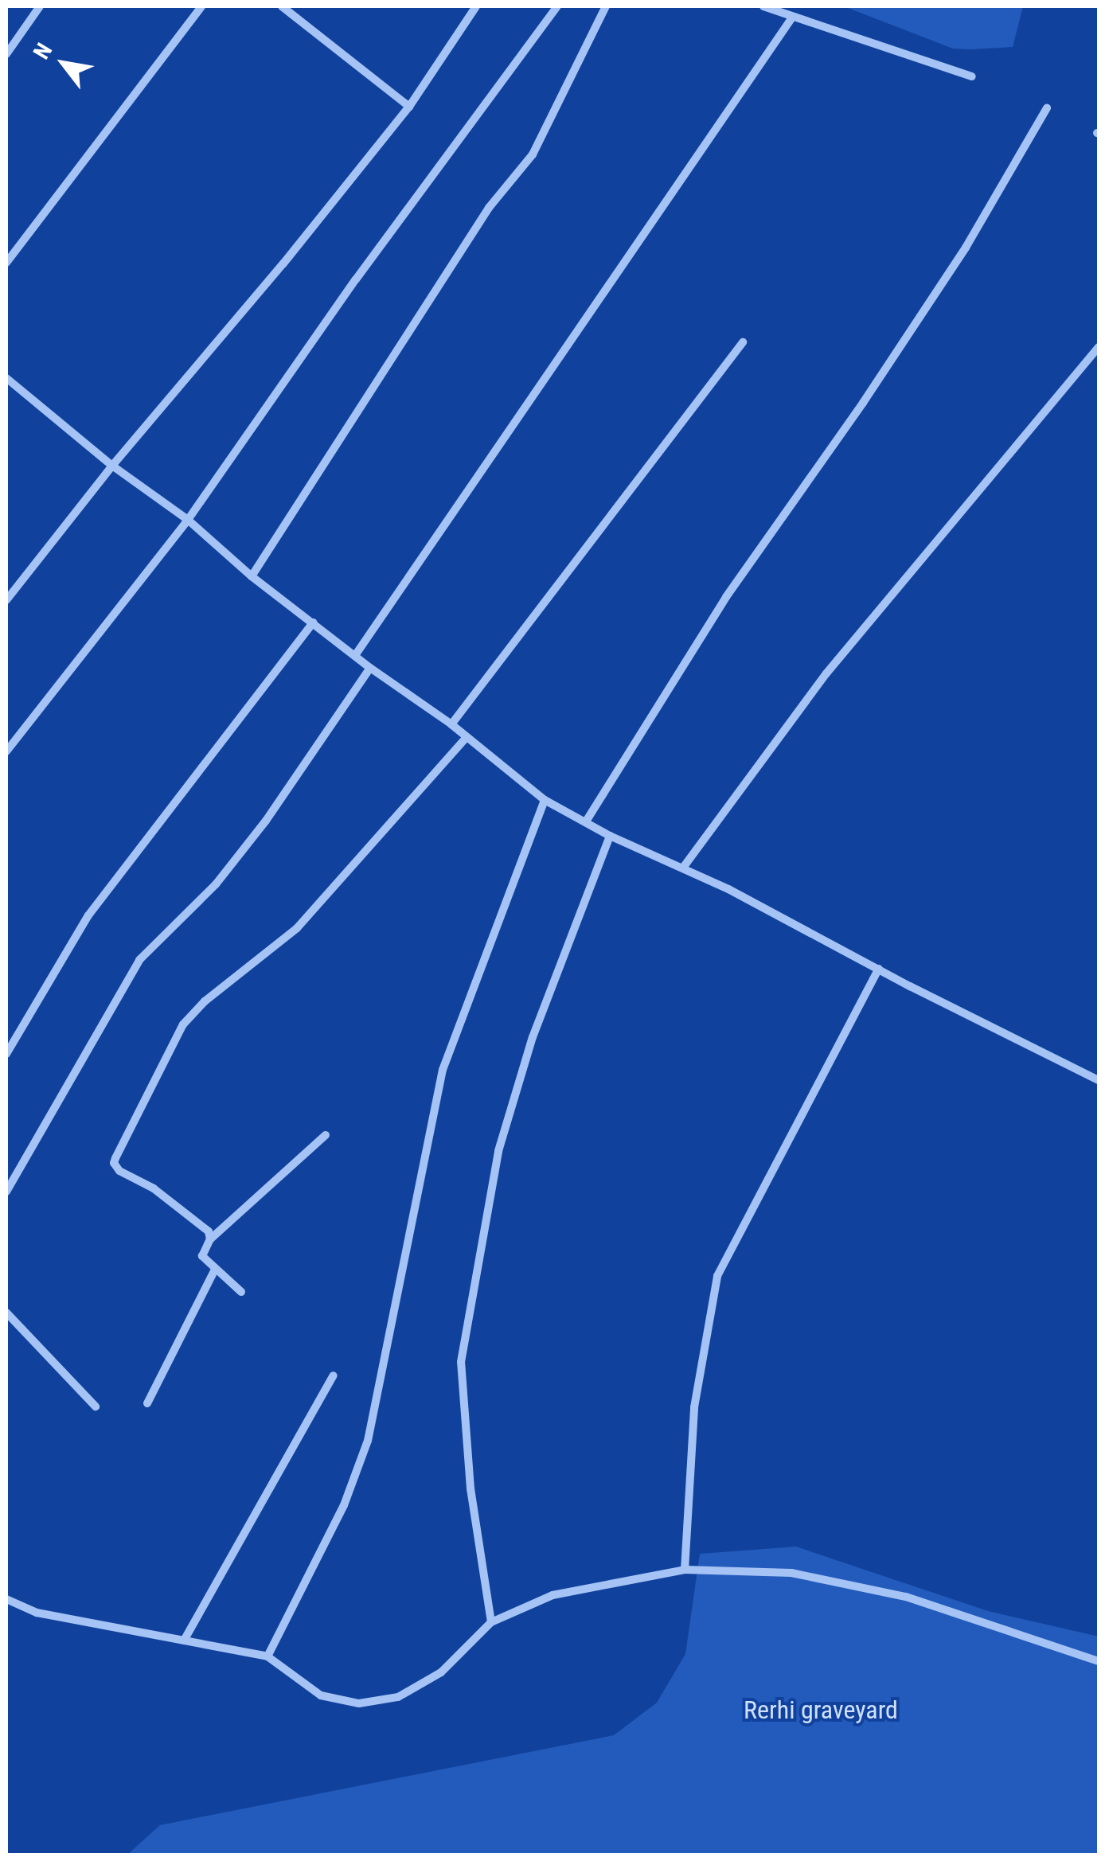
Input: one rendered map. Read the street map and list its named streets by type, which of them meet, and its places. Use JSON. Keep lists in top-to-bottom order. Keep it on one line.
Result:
{"parks":["Rerhi graveyard"],"north":"top left"}
